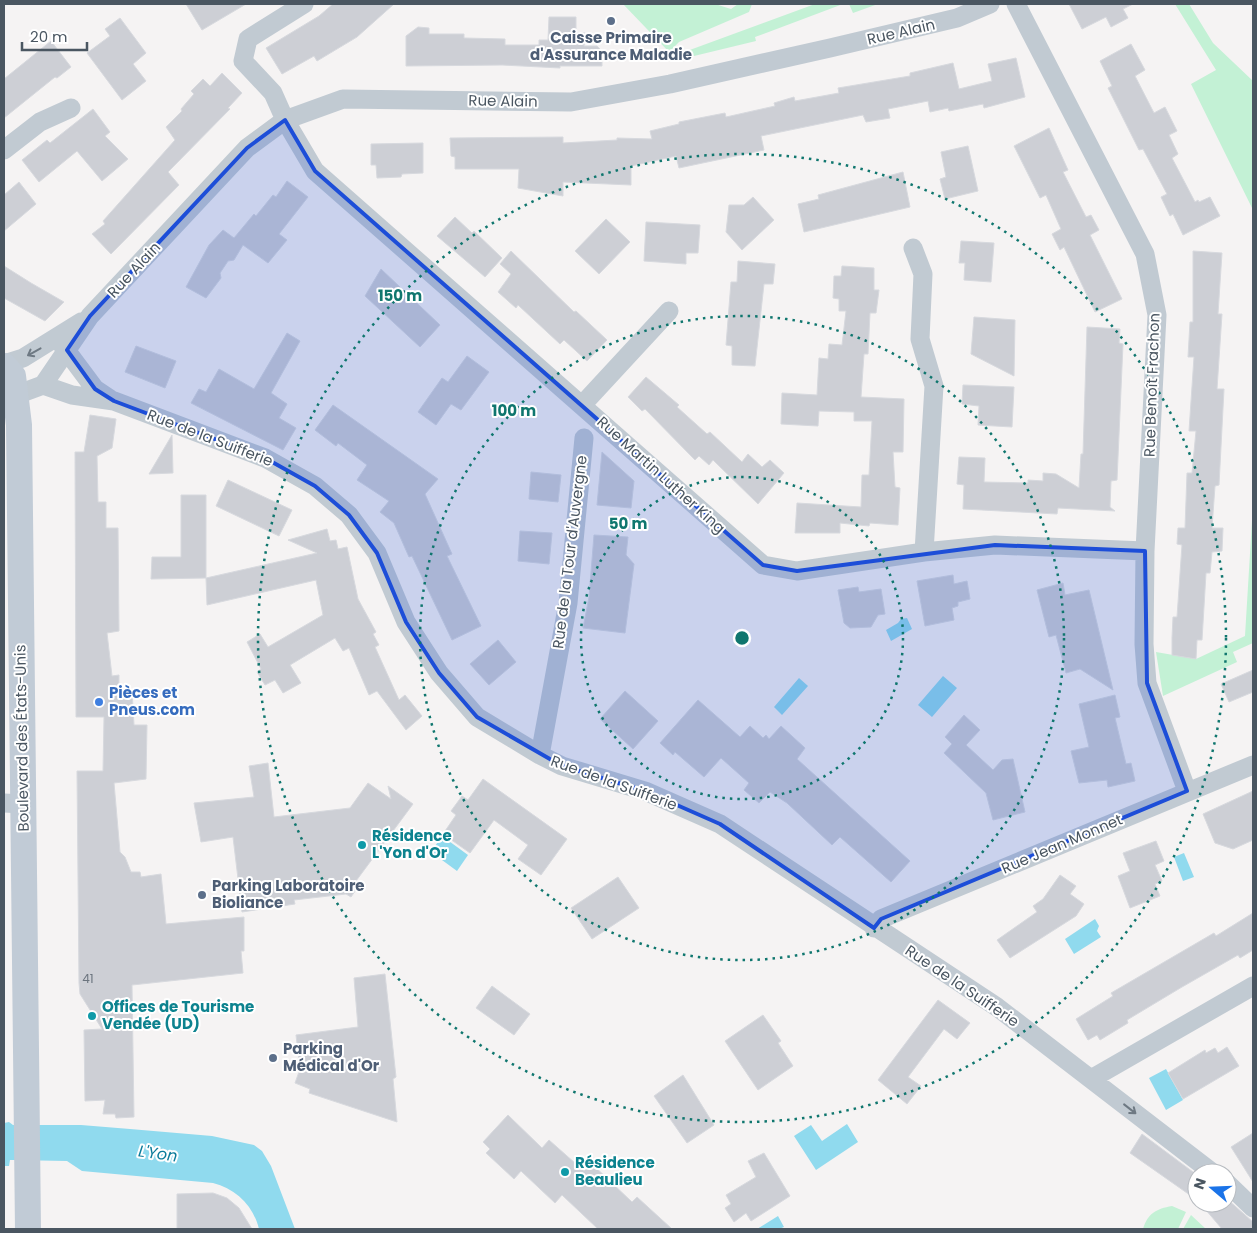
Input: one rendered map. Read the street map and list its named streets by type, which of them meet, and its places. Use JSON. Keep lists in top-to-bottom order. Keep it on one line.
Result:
{"streets":{"main road":["Boulevard des États-Unis"],"street":["Rue Alain","Rue Benoît Frachon","Rue de la Suifferie","Rue Martin Luther King","Rue de la Tour d'Auvergne","Rue Jean Monnet"]},"crossings":[["Rue Alain","Rue de la Suifferie"],["Rue Alain","Rue Martin Luther King"],["Rue Alain","Boulevard des États-Unis"],["Rue Benoît Frachon","Rue Martin Luther King"],["Rue Benoît Frachon","Rue Jean Monnet"],["Rue de la Suifferie","Rue de la Tour d'Auvergne"],["Rue de la Suifferie","Rue Jean Monnet"]],"water":["L'Yon"],"places":["Caisse Primaire d'Assurance Maladie","Pièces et Pneus.com","Résidence L'Yon d'Or","Parking Laboratoire Bioliance","Offices de Tourisme Vendée (UD)","Parking Médical d'Or","Résidence Beaulieu"],"house_numbers":["41"],"scale_bar":"20 m","north":"left","rings":["150 m","100 m","50 m"]}
